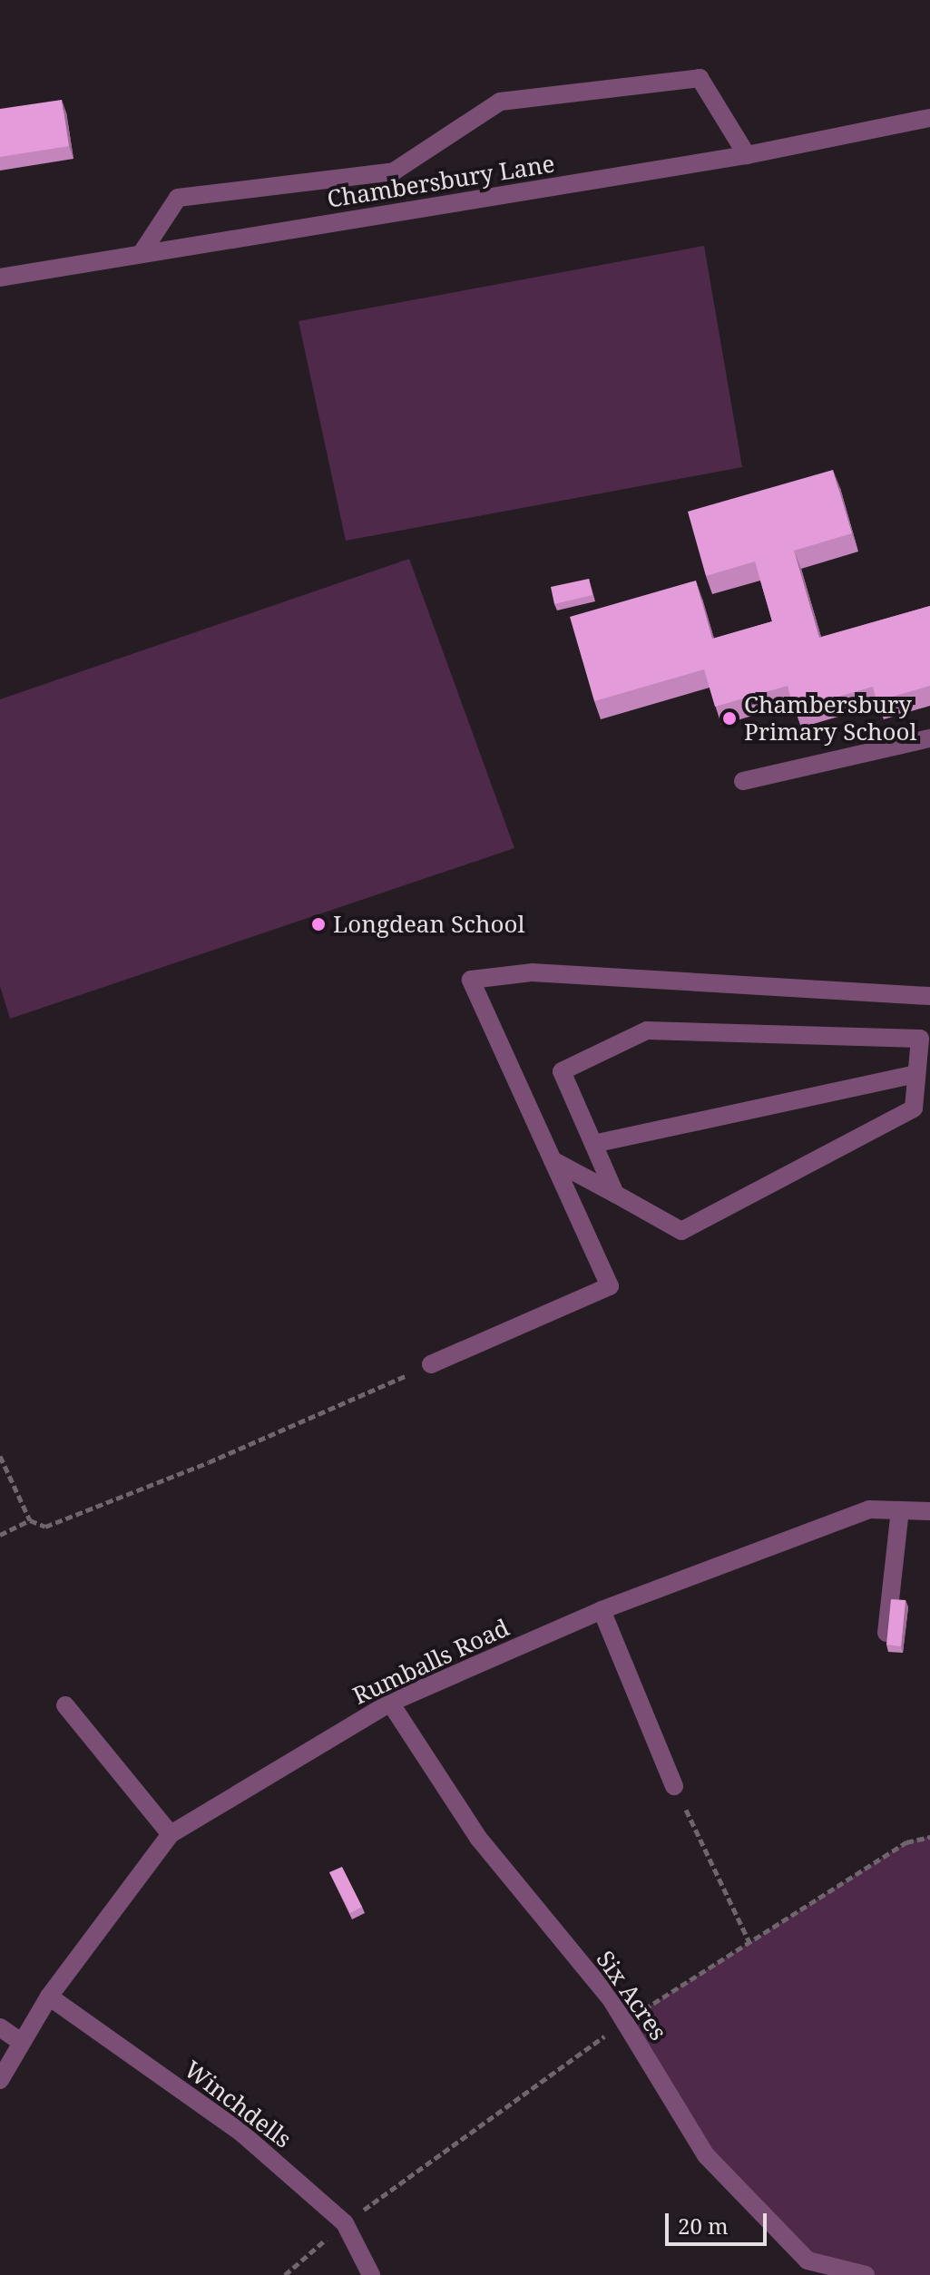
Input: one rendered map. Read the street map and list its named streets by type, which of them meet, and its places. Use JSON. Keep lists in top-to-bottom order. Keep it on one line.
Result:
{"streets":{"street":["Chambersbury Lane","Rumballs Road","Six Acres","Winchdells"]},"crossings":[["Rumballs Road","Six Acres"],["Rumballs Road","Winchdells"]],"places":["Chambersbury Primary School","Longdean School"],"scale_bar":"20 m"}
